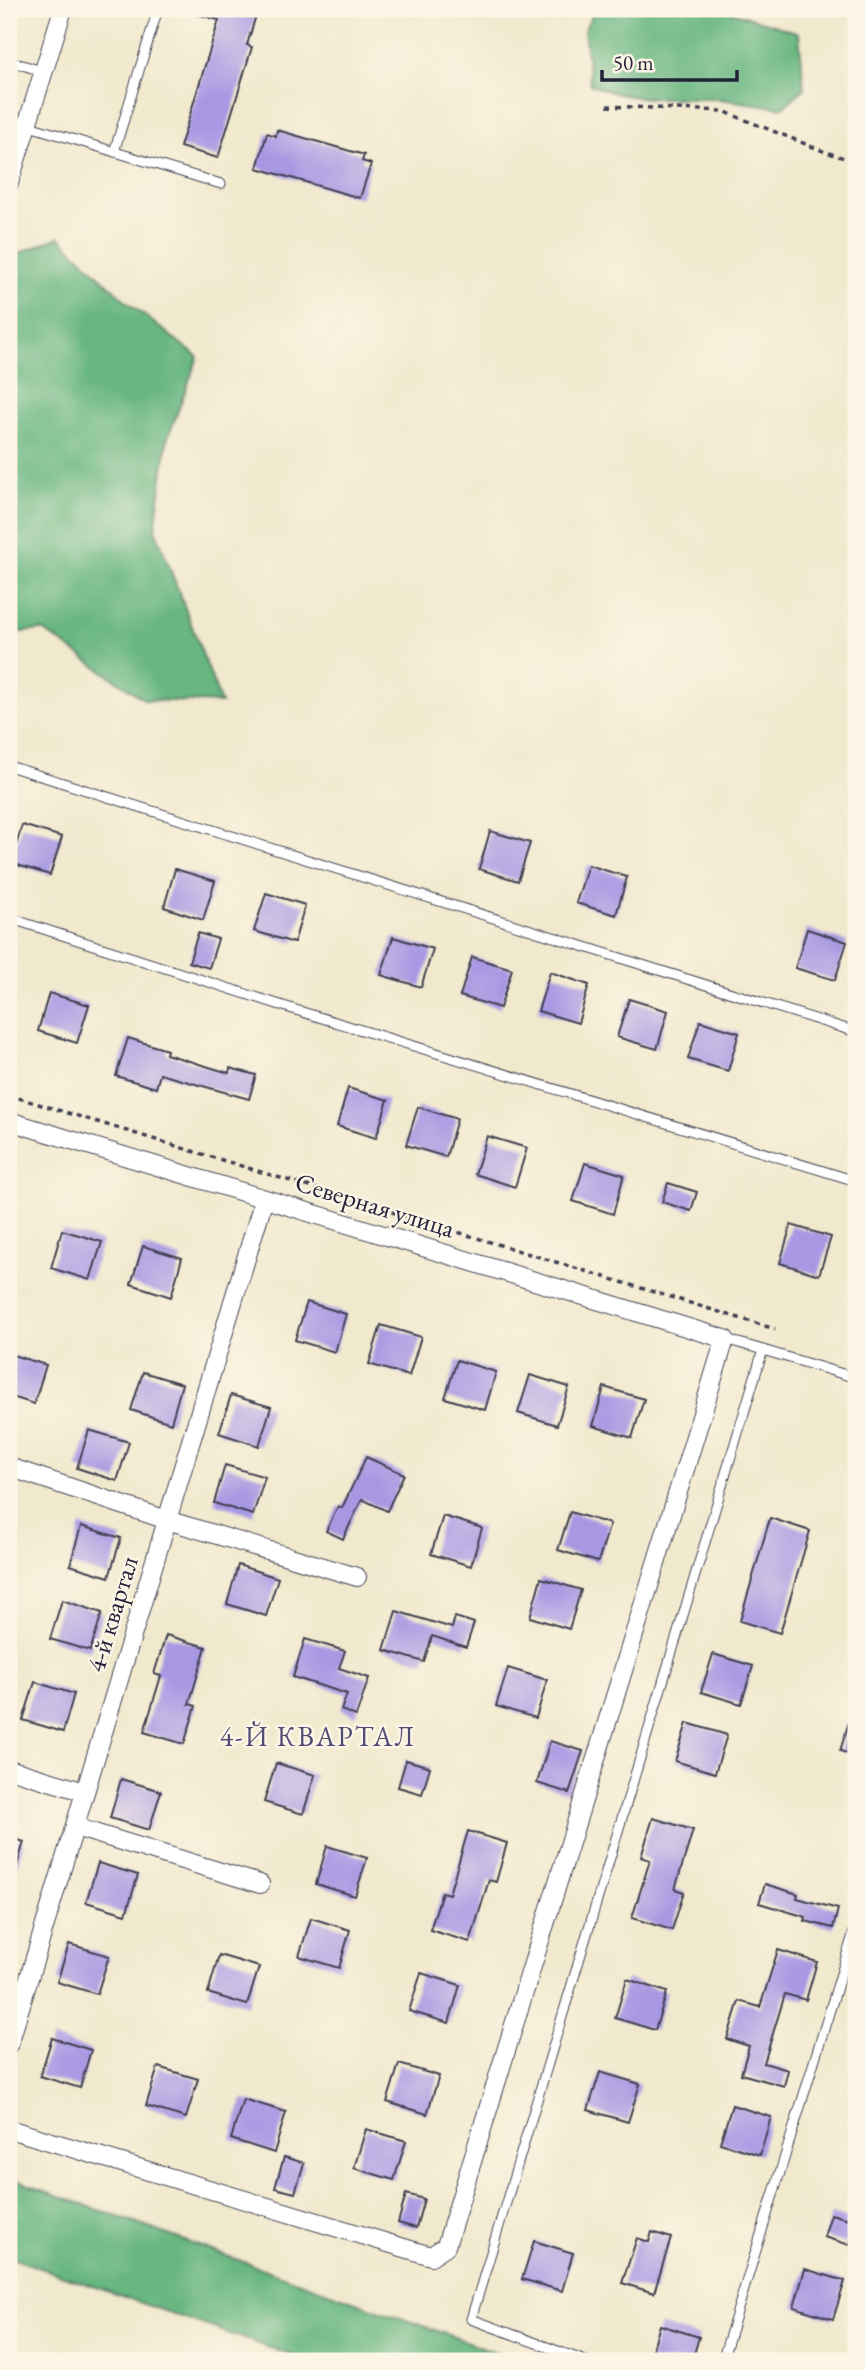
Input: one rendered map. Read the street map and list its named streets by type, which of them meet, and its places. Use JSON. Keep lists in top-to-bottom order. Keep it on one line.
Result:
{"streets":{"street":["Северная улица","4-й квартал"]},"crossings":[["Северная улица","4-й квартал"]],"districts":["4-Й КВАРТАЛ"],"scale_bar":"50 m"}
